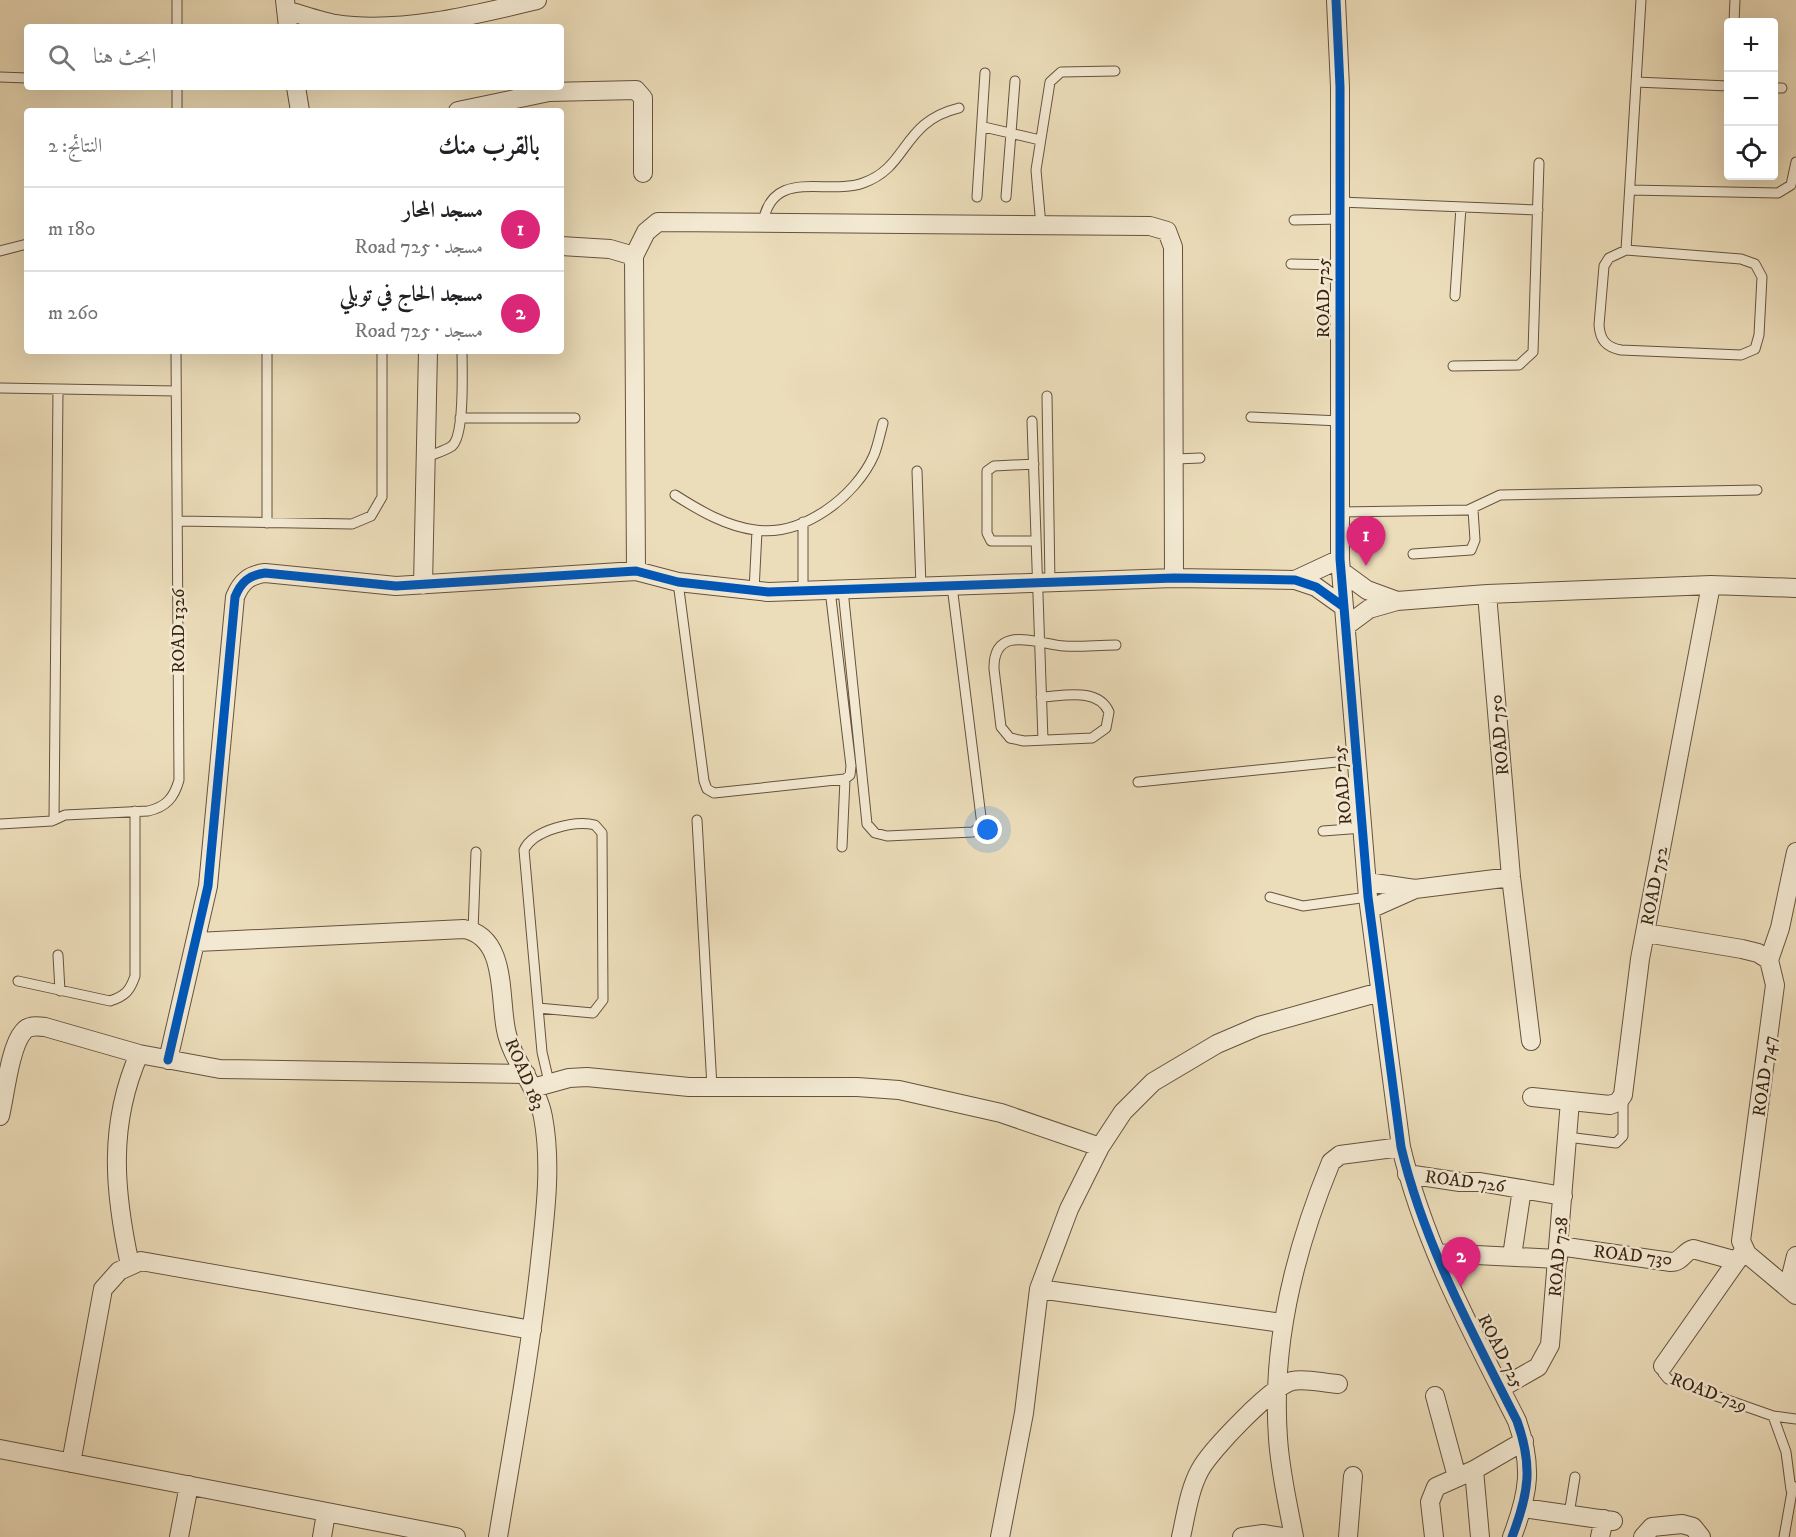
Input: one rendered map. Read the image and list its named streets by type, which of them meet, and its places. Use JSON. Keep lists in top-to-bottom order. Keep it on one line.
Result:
{"streets":{"street":["ROAD 725","ROAD 750","ROAD 752","ROAD 183","ROAD 747","ROAD 726","ROAD 730","ROAD 728","ROAD 729"],"lane":["ROAD 1326"]},"crossings":[["ROAD 725","ROAD 726"],["ROAD 725","ROAD 730"],["ROAD 725","ROAD 728"],["ROAD 747","ROAD 730"],["ROAD 747","ROAD 729"],["ROAD 726","ROAD 730"],["ROAD 726","ROAD 728"],["ROAD 730","ROAD 728"],["ROAD 730","ROAD 729"]],"page":{"map_buttons":["+","−"],"search":"ابحث هنا","heading":["بالقرب منك","النتائج: 2"],"list":[{"mark":"1","name":"مسجد المحار","note":"مسجد · Road 725","value":"180 m"},{"mark":"2","name":"مسجد الحاج في توبلي","note":"مسجد · Road 725","value":"260 m"}],"pins":["1","2"]}}
